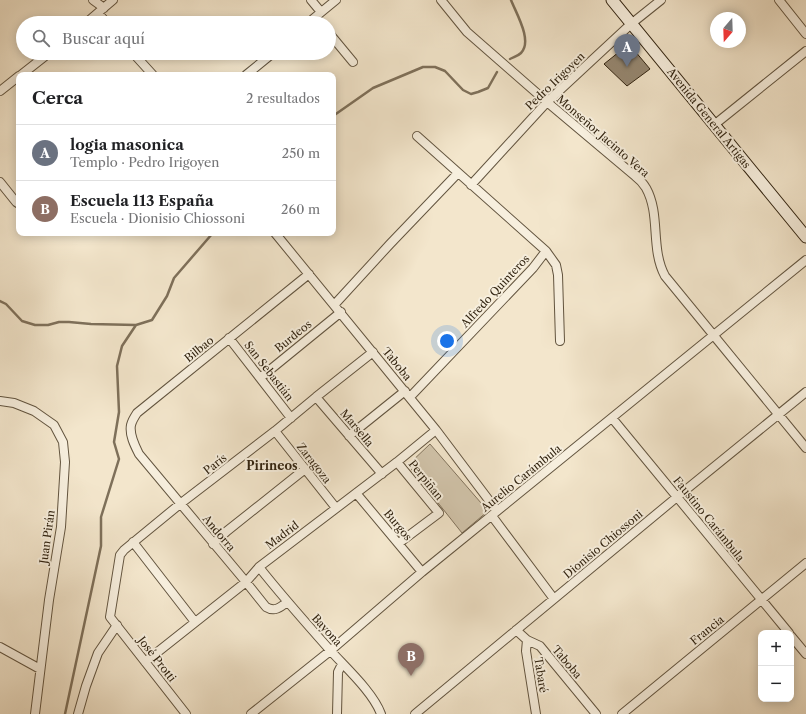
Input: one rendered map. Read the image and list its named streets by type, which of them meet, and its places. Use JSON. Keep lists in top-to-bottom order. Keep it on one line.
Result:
{"streets":{"main road":["Avenida General Artigas"],"street":["Pedro Irigoyen","Monseñor Jacinto Vera","Alfredo Quinteros","Burdeos","Bilbao","Taboba","San Sebastián","Marsella","Zaragoza","París","Aurelio Carámbula","Perpiñan","Faustino Carámbula","Burgos","Andorra","Madrid","Juan Pirán","Dionisio Chiossoni","Bayona","Francia","José Protti","Tabaré"]},"crossings":[["Pedro Irigoyen","Avenida General Artigas"],["Pedro Irigoyen","Monseñor Jacinto Vera"],["Monseñor Jacinto Vera","Aurelio Carámbula"],["Monseñor Jacinto Vera","Dionisio Chiossoni"],["Alfredo Quinteros","Taboba"],["Alfredo Quinteros","Marsella"],["Burdeos","Taboba"],["Burdeos","San Sebastián"],["Bilbao","Taboba"],["Bilbao","San Sebastián"],["Bilbao","Andorra"],["Taboba","París"],["Taboba","Aurelio Carámbula"],["Taboba","Madrid"],["Taboba","Dionisio Chiossoni"],["Taboba","Tabaré"],["San Sebastián","París"],["Marsella","París"],["Marsella","Madrid"],["Zaragoza","París"],["Zaragoza","Madrid"],["París","Andorra"],["París","José Protti"],["Aurelio Carámbula","Faustino Carámbula"],["Aurelio Carámbula","Burgos"],["Aurelio Carámbula","Bayona"],["Perpiñan","Burgos"],["Perpiñan","Madrid"],["Faustino Carámbula","Dionisio Chiossoni"],["Faustino Carámbula","Francia"],["Burgos","Madrid"],["Andorra","Madrid"],["Andorra","Bayona"],["Madrid","Bayona"],["Madrid","José Protti"]],"districts":["Pirineos"],"north":"bottom","page":{"search":"Buscar aquí","pins":["A","B"],"heading":["Cerca","2 resultados"],"list":[{"mark":"A","name":"logia masonica","note":"Templo · Pedro Irigoyen","value":"250 m"},{"mark":"B","name":"Escuela 113 España","note":"Escuela · Dionisio Chiossoni","value":"260 m"}],"map_buttons":["+","−"]}}
